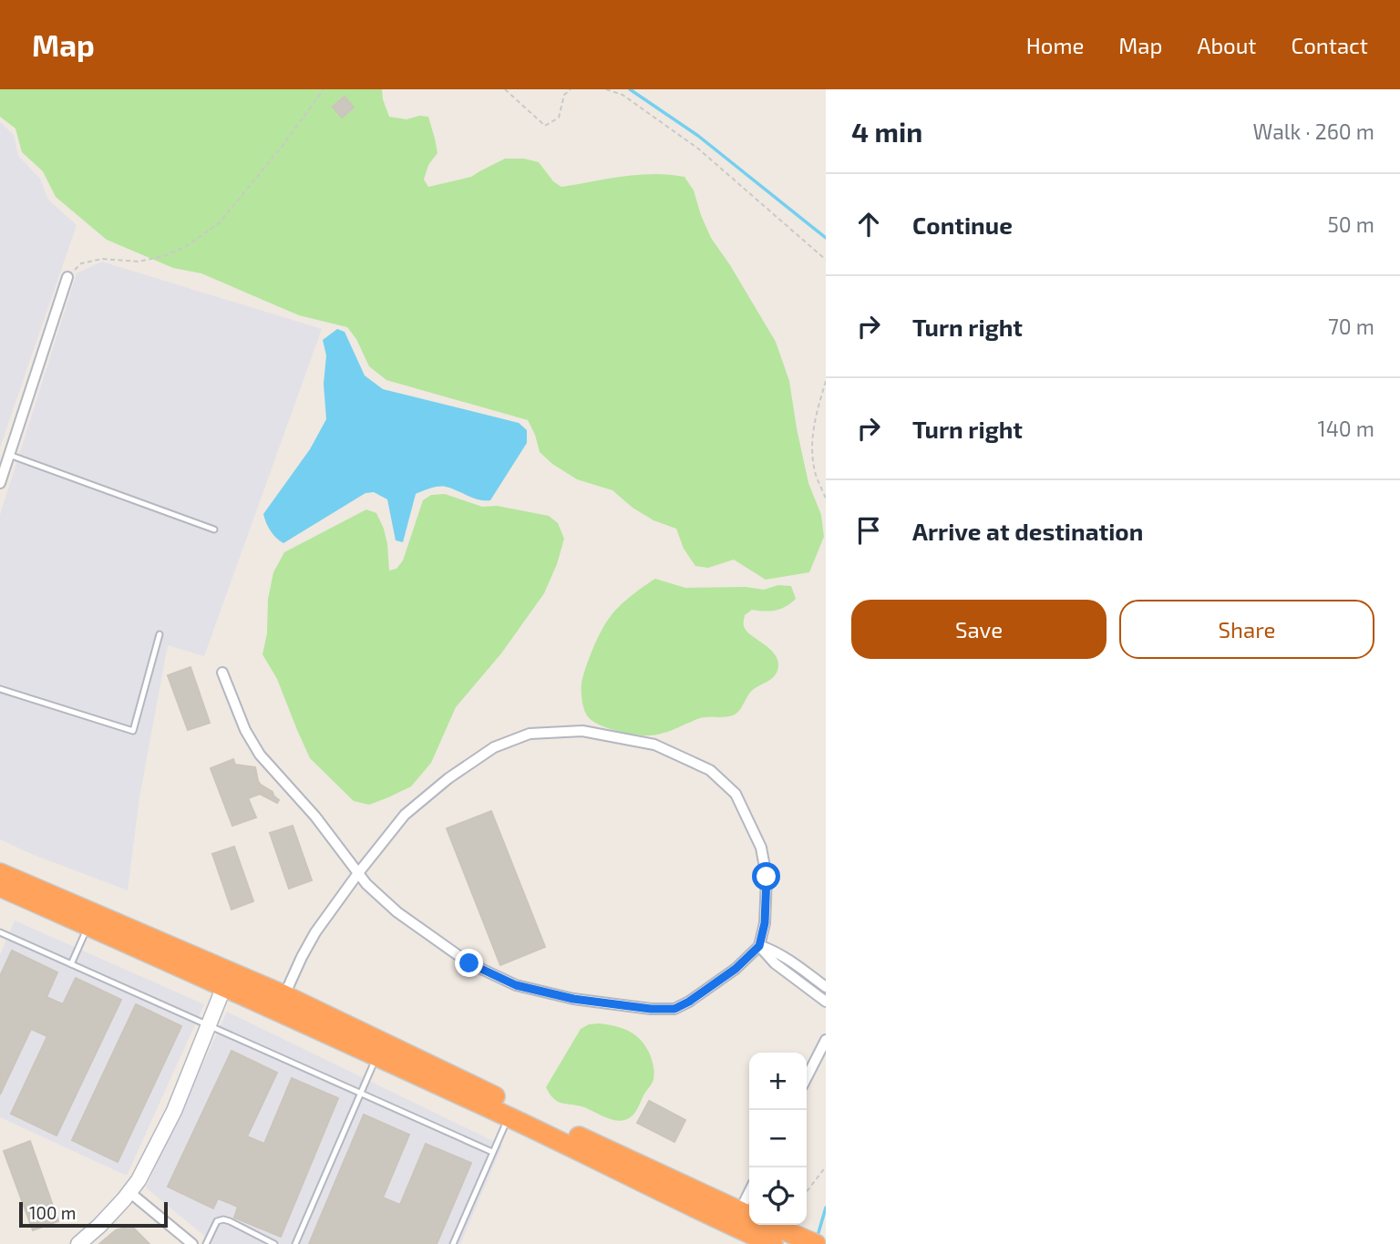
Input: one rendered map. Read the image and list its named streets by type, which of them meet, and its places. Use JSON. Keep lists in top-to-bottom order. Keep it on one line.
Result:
{"scale_bar":"100 m","page":{"header":"Map","nav":["Home","Map","About","Contact"],"heading":["4 min","Walk · 260 m"],"list":[["Continue","50 m"],["Turn right","70 m"],["Turn right","140 m"],"Arrive at destination"],"buttons":["Save","Share"],"map_buttons":["+","−"],"scale":"100 m"}}
